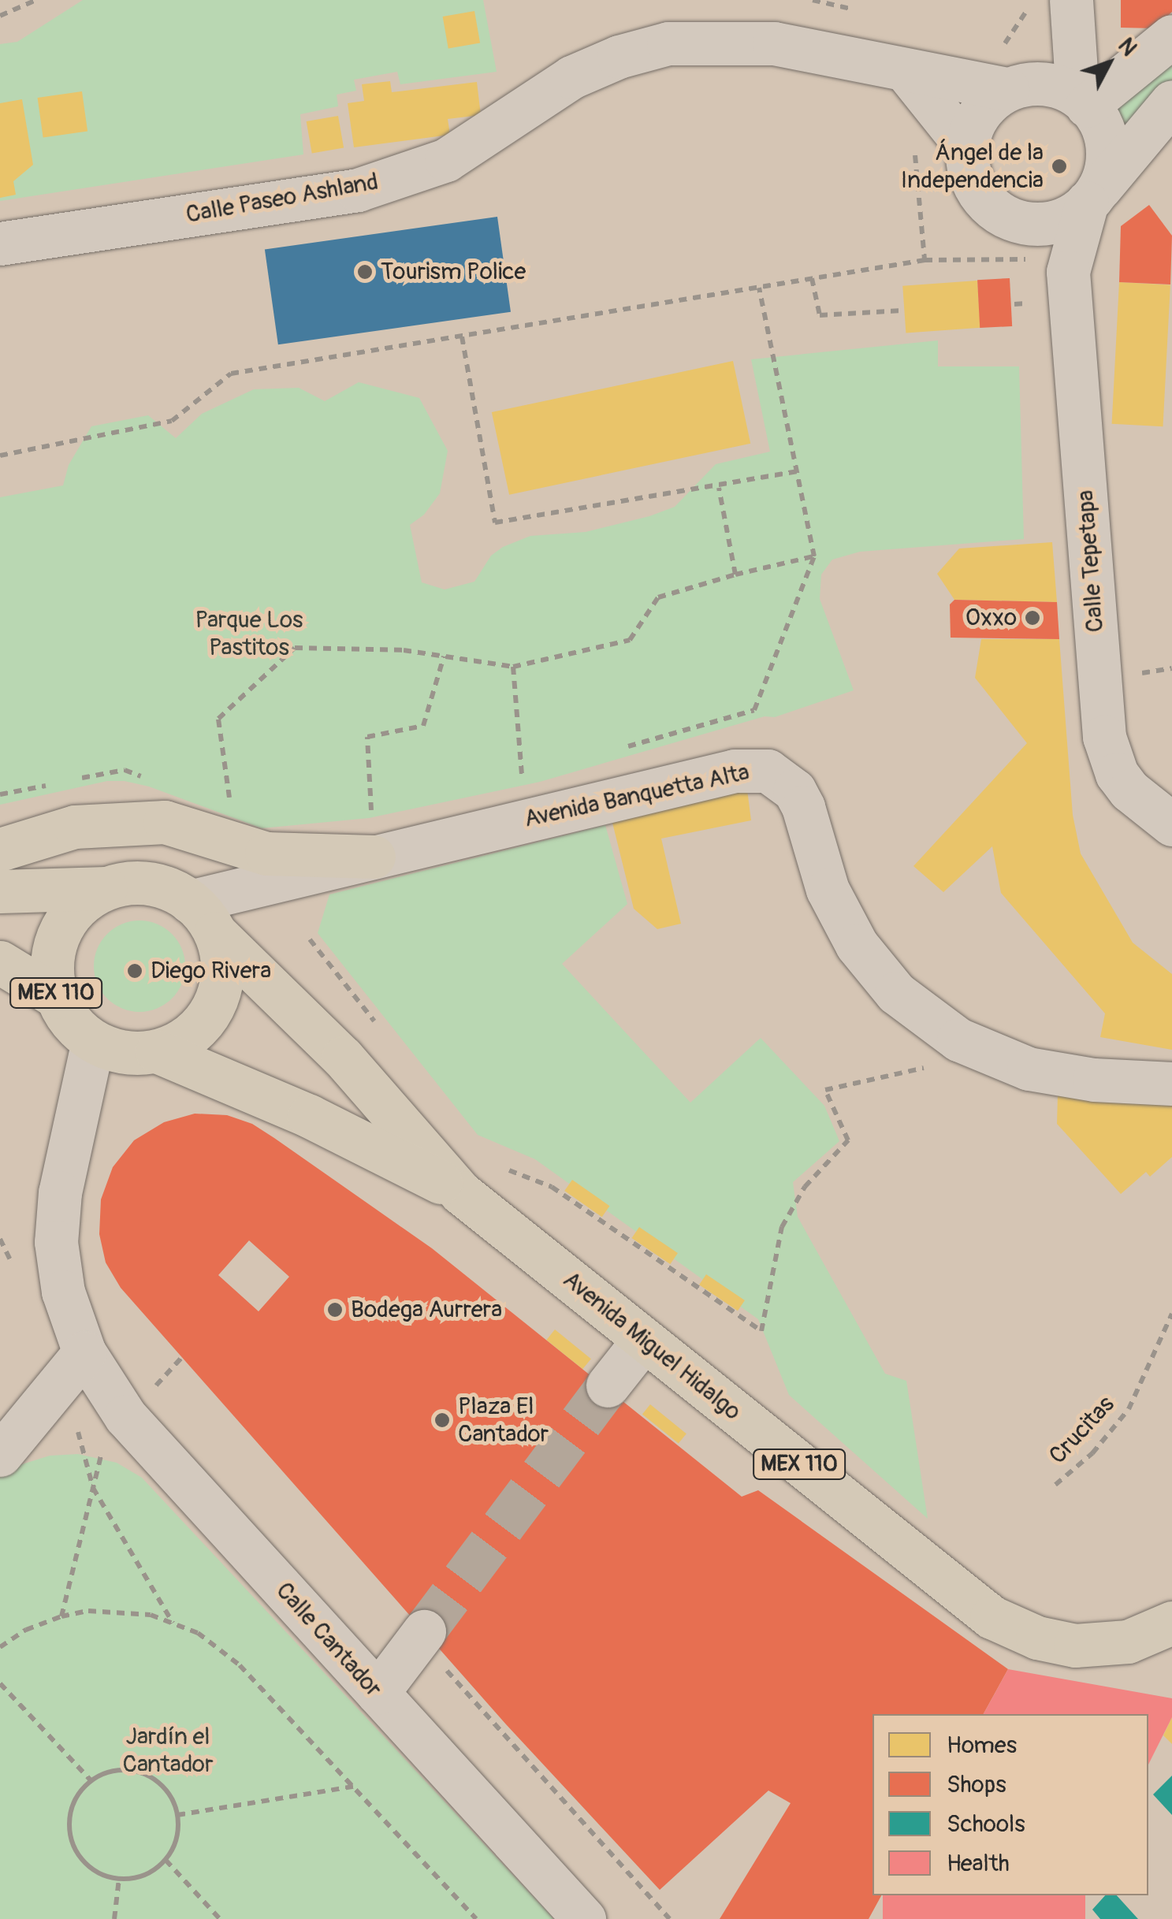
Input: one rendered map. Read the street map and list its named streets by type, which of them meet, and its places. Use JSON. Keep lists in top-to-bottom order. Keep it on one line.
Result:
{"streets":{"main road":["MEX 110","Avenida Miguel Hidalgo"],"street":["Calle Paseo Ashland","Calle Tepetapa","Avenida Banquetta Alta","Calle Cantador"],"path":["Crucitas"]},"crossings":[["Calle Paseo Ashland","Calle Tepetapa"],["Avenida Banquetta Alta","MEX 110"],["Avenida Banquetta Alta","Avenida Miguel Hidalgo"],["Avenida Banquetta Alta","Calle Cantador"],["MEX 110","Avenida Miguel Hidalgo"],["MEX 110","Calle Cantador"],["Avenida Miguel Hidalgo","Calle Cantador"]],"parks":["Parque Los Pastitos","Jardín el Cantador"],"places":["Ángel de la Independencia","Tourism Police","Oxxo","Diego Rivera","Bodega Aurrera","Plaza El Cantador"],"legend":["Homes","Shops","Schools","Health"],"north":"top right"}
